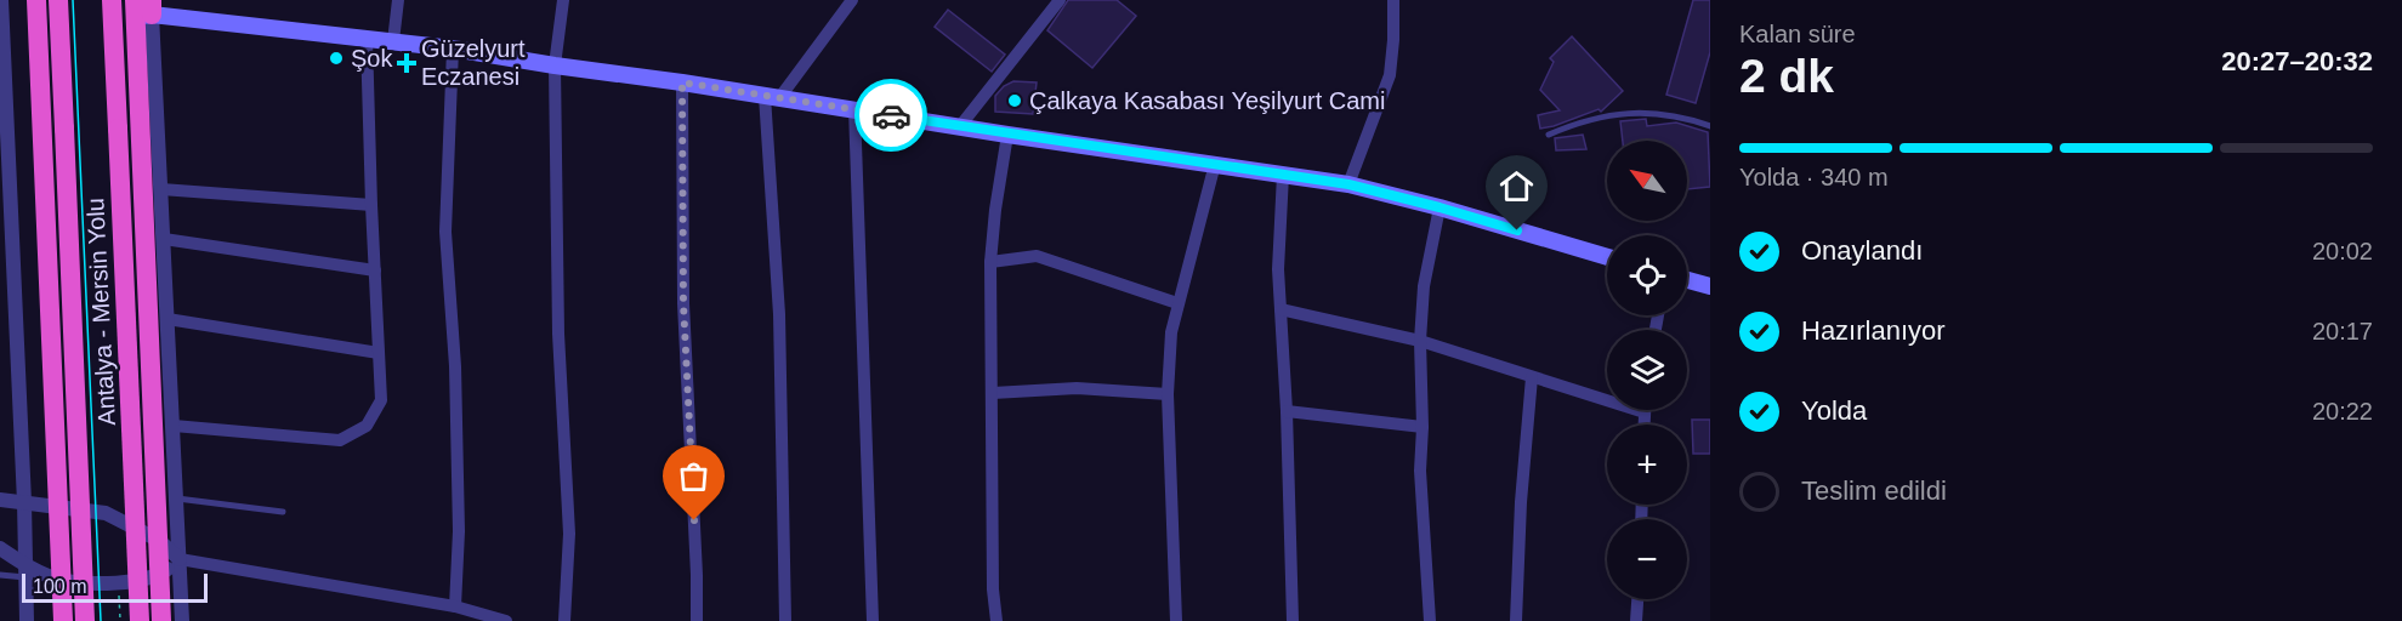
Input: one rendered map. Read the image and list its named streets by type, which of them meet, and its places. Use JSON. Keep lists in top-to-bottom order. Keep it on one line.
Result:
{"streets":{"highway":["Antalya - Mersin Yolu"]},"places":{"other":["Şok","Çalkaya Kasabası Yeşilyurt Cami"],"health":["Güzelyurt Eczanesi"]},"scale_bar":"100 m","north":"top left","page":{"heading":["2 dk","Kalan süre","20:27–20:32"],"bar":"Yolda · 340 m","map_buttons":["+","−"],"list":[["Onaylandı","20:02"],["Hazırlanıyor","20:17"],["Yolda","20:22"],"Teslim edildi"],"scale":"100 m"}}
